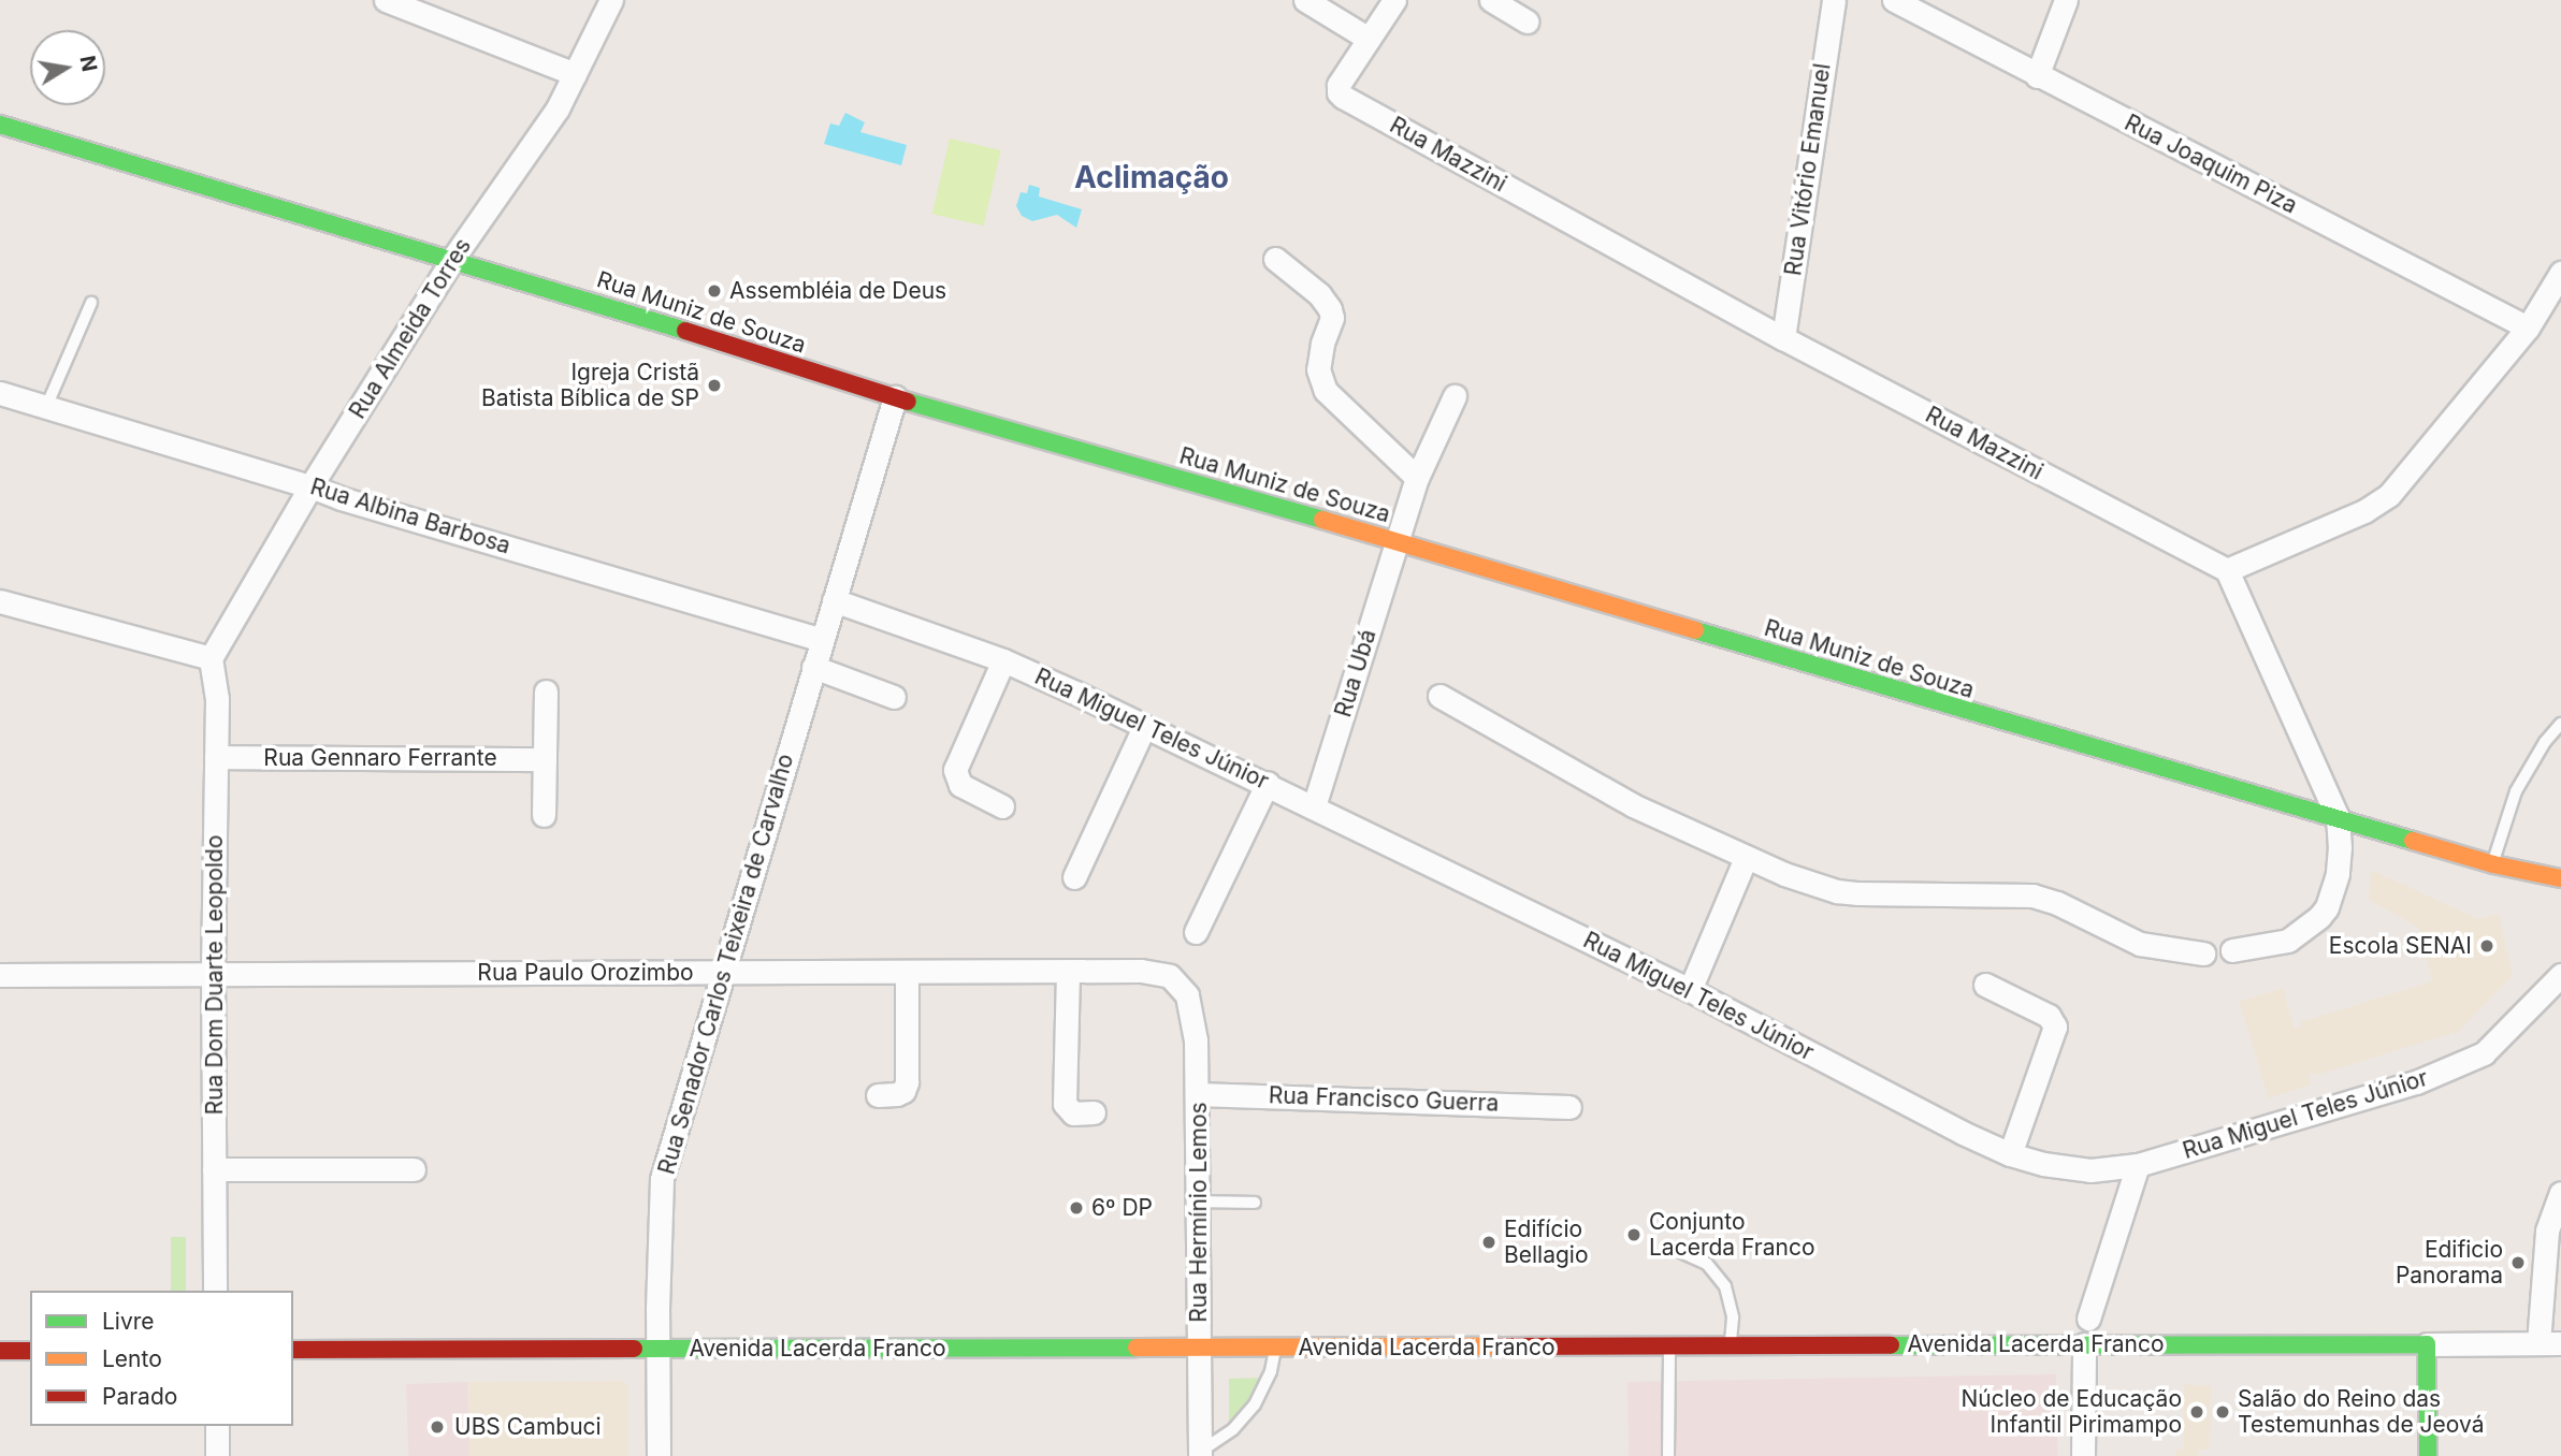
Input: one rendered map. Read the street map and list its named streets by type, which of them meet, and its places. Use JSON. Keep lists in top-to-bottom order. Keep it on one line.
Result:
{"streets":{"street":["Rua Mazzini","Rua Joaquim Piza","Rua Vitório Emanuel","Rua Muniz de Souza","Rua Almeida Torres","Rua Albina Barbosa","Rua Ubá","Rua Miguel Teles Júnior","Rua Gennaro Ferrante","Rua Senador Carlos Teixeira de Carvalho","Rua Paulo Orozimbo","Rua Dom Duarte Leopoldo","Rua Francisco Guerra","Rua Hermínio Lemos","Avenida Lacerda Franco"]},"crossings":[["Rua Mazzini","Rua Vitório Emanuel"],["Rua Muniz de Souza","Rua Almeida Torres"],["Rua Muniz de Souza","Rua Ubá"],["Rua Muniz de Souza","Rua Senador Carlos Teixeira de Carvalho"],["Rua Almeida Torres","Rua Albina Barbosa"],["Rua Almeida Torres","Rua Dom Duarte Leopoldo"],["Rua Albina Barbosa","Rua Senador Carlos Teixeira de Carvalho"],["Rua Ubá","Rua Miguel Teles Júnior"],["Rua Miguel Teles Júnior","Rua Senador Carlos Teixeira de Carvalho"],["Rua Gennaro Ferrante","Rua Dom Duarte Leopoldo"],["Rua Senador Carlos Teixeira de Carvalho","Rua Paulo Orozimbo"],["Rua Senador Carlos Teixeira de Carvalho","Avenida Lacerda Franco"],["Rua Paulo Orozimbo","Rua Dom Duarte Leopoldo"],["Rua Paulo Orozimbo","Rua Hermínio Lemos"],["Rua Francisco Guerra","Rua Hermínio Lemos"],["Rua Hermínio Lemos","Avenida Lacerda Franco"]],"districts":["Aclimação"],"places":["Assembléia de Deus","Igreja Cristã Batista Bíblica de SP","Escola SENAI","6º DP","Conjunto Lacerda Franco","Edifício Bellagio","Edificio Panorama","Núcleo de Educação Infantil Pirimampo","Salão do Reino das Testemunhas de Jeová","UBS Cambuci"],"legend":["Livre","Lento","Parado"],"north":"right"}
